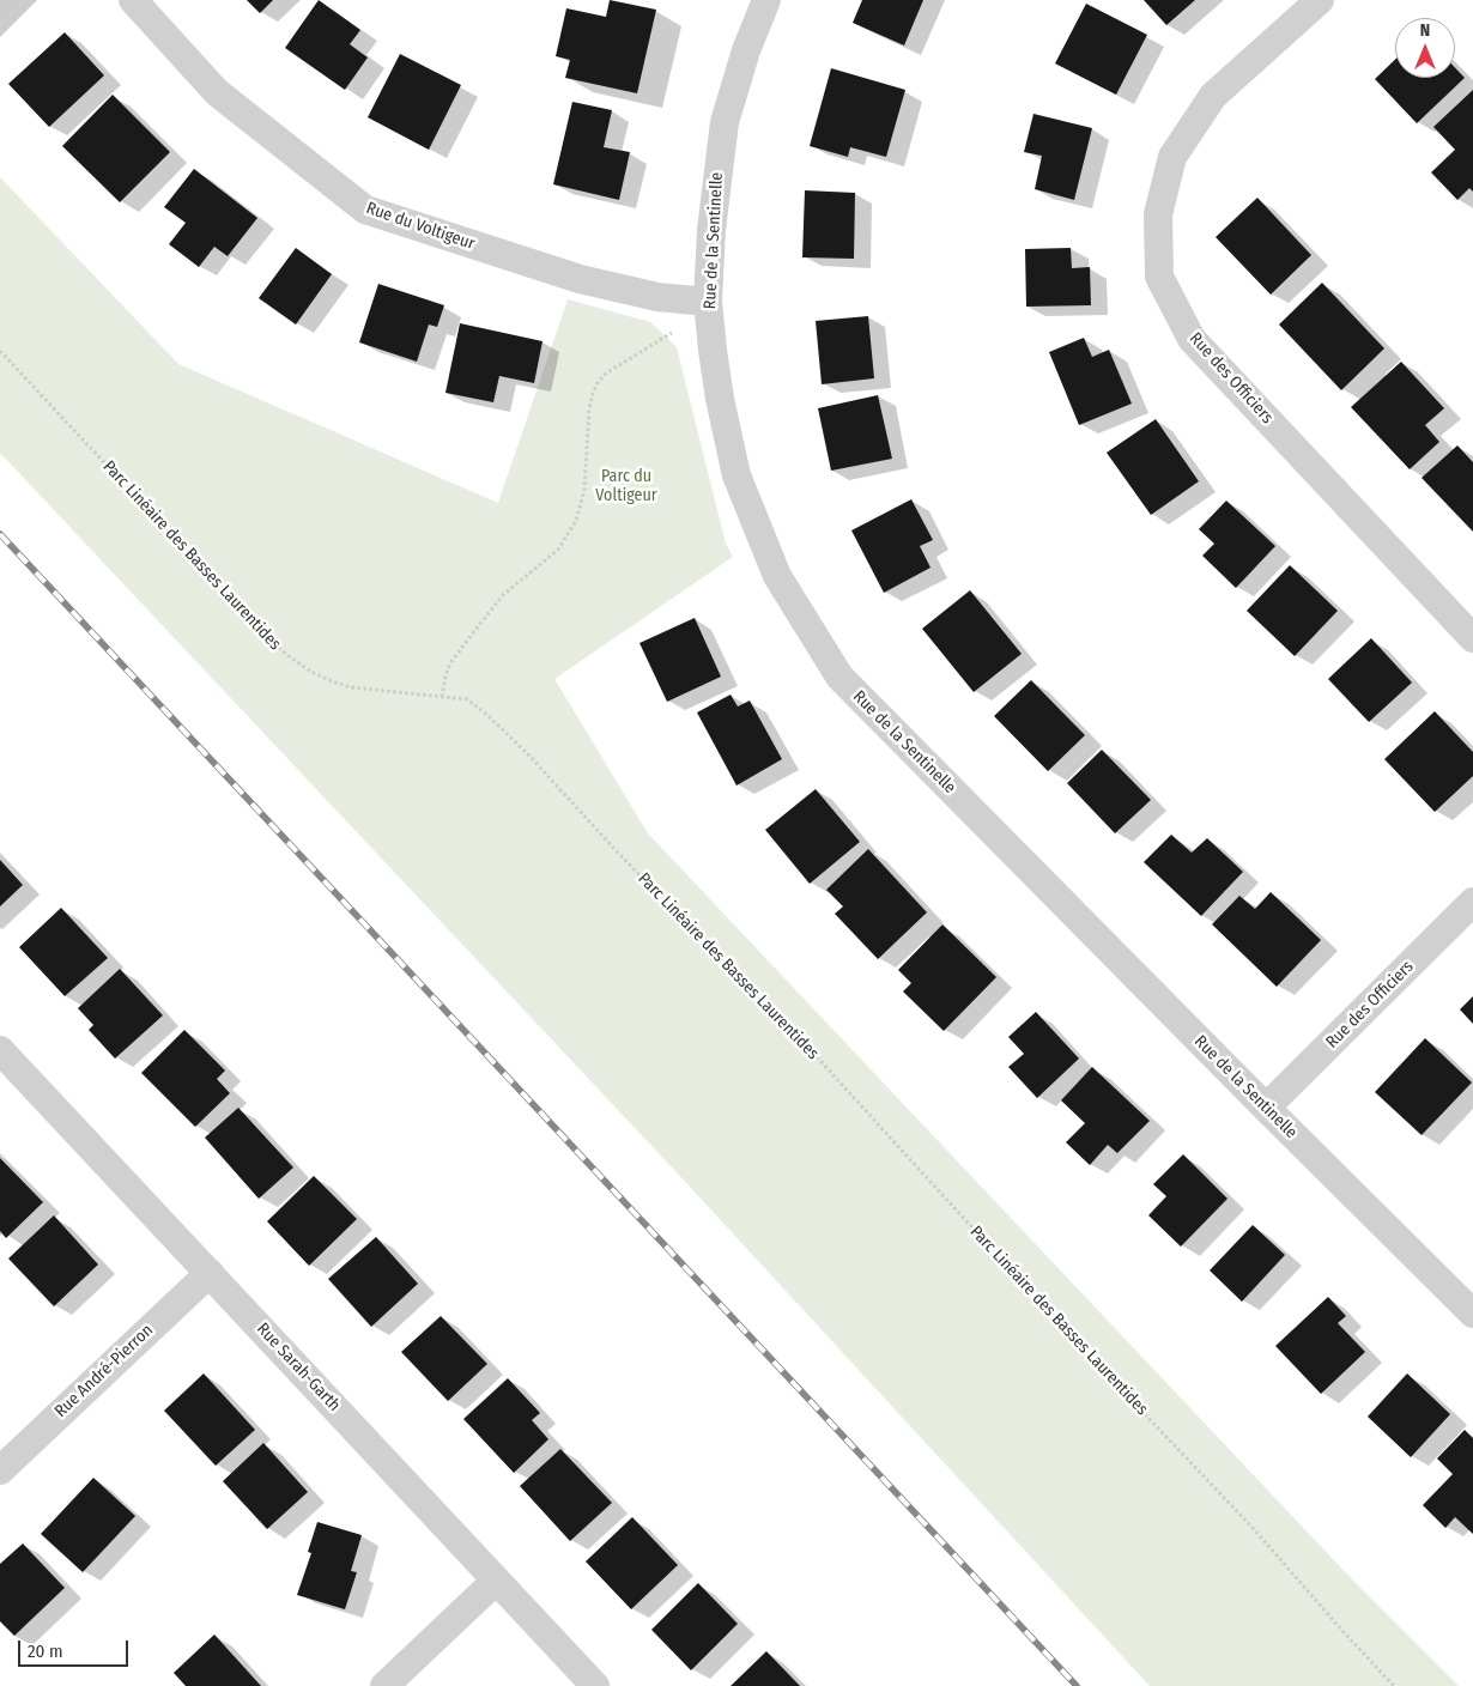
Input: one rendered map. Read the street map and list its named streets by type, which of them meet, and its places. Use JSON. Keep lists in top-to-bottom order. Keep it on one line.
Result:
{"streets":{"street":["Rue du Voltigeur","Rue de la Sentinelle","Rue des Officiers","Rue Sarah-Garth","Rue André-Pierron"],"path":["Parc Linéaire des Basses Laurentides"]},"crossings":[["Rue du Voltigeur","Rue de la Sentinelle"],["Rue de la Sentinelle","Rue des Officiers"],["Rue Sarah-Garth","Rue André-Pierron"]],"parks":["Parc du Voltigeur"],"scale_bar":"20 m","north":"top"}
